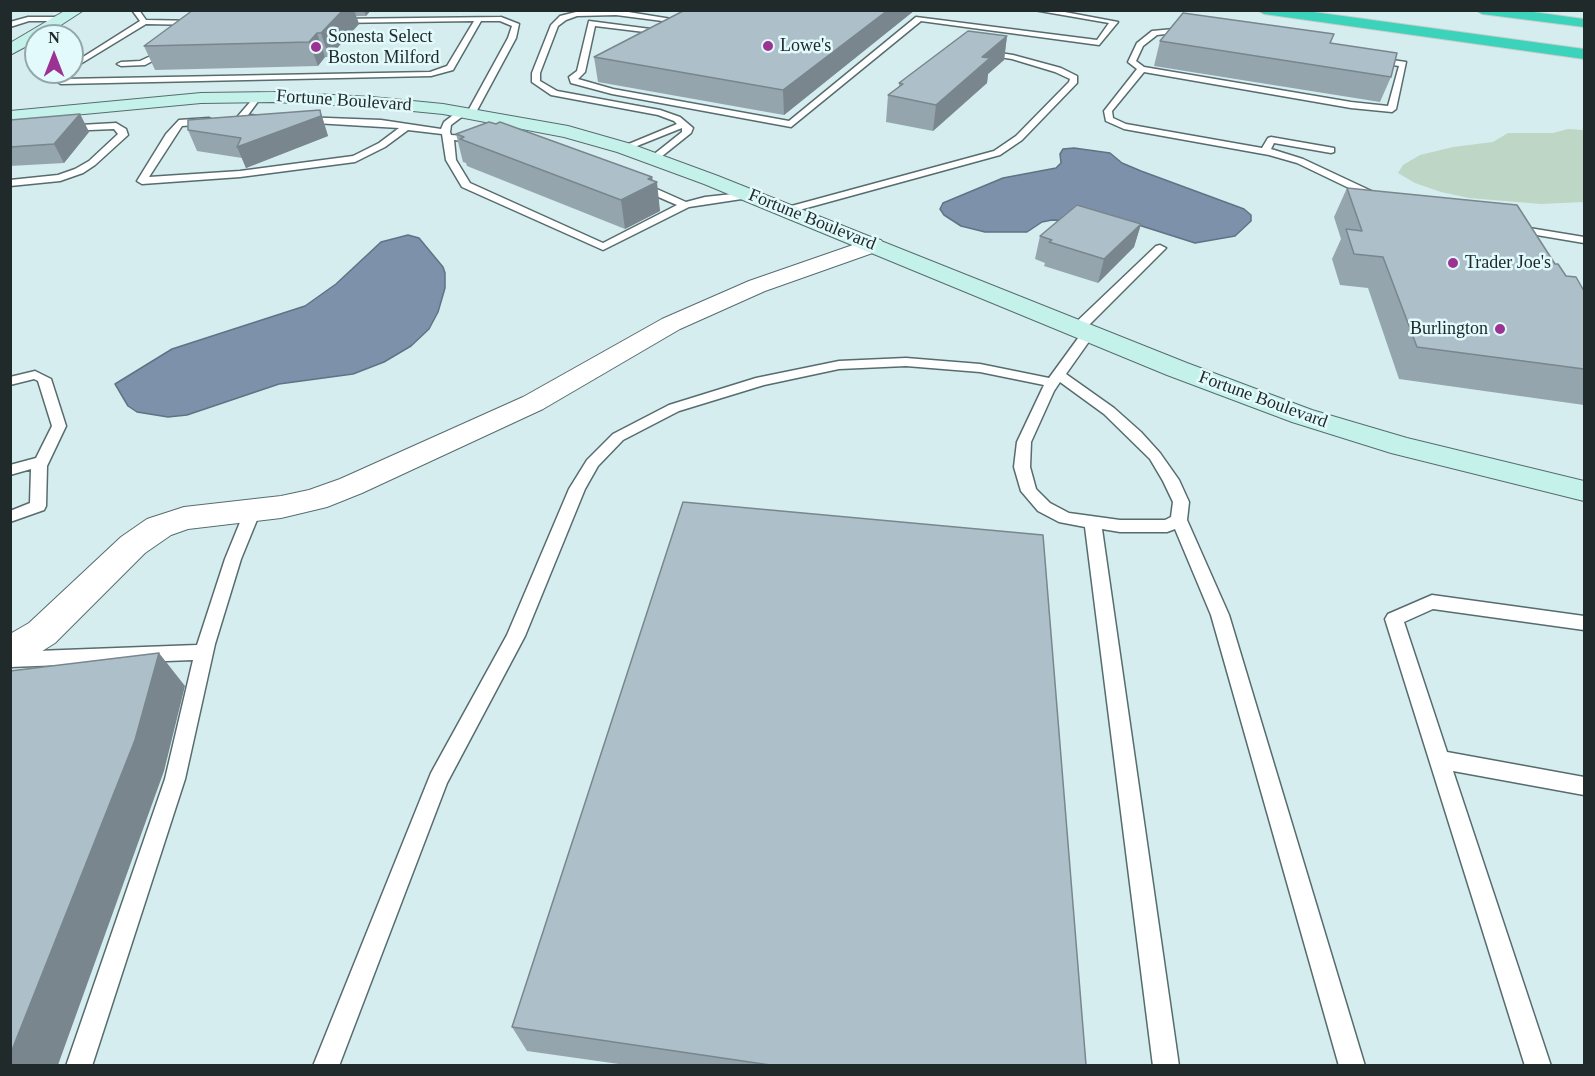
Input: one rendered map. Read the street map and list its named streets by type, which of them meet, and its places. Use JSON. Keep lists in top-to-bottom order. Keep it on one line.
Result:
{"streets":{"main road":["Fortune Boulevard"]},"places":["Lowe's","Sonesta Select Boston Milford","Trader Joe's","Burlington"],"north":"top"}
